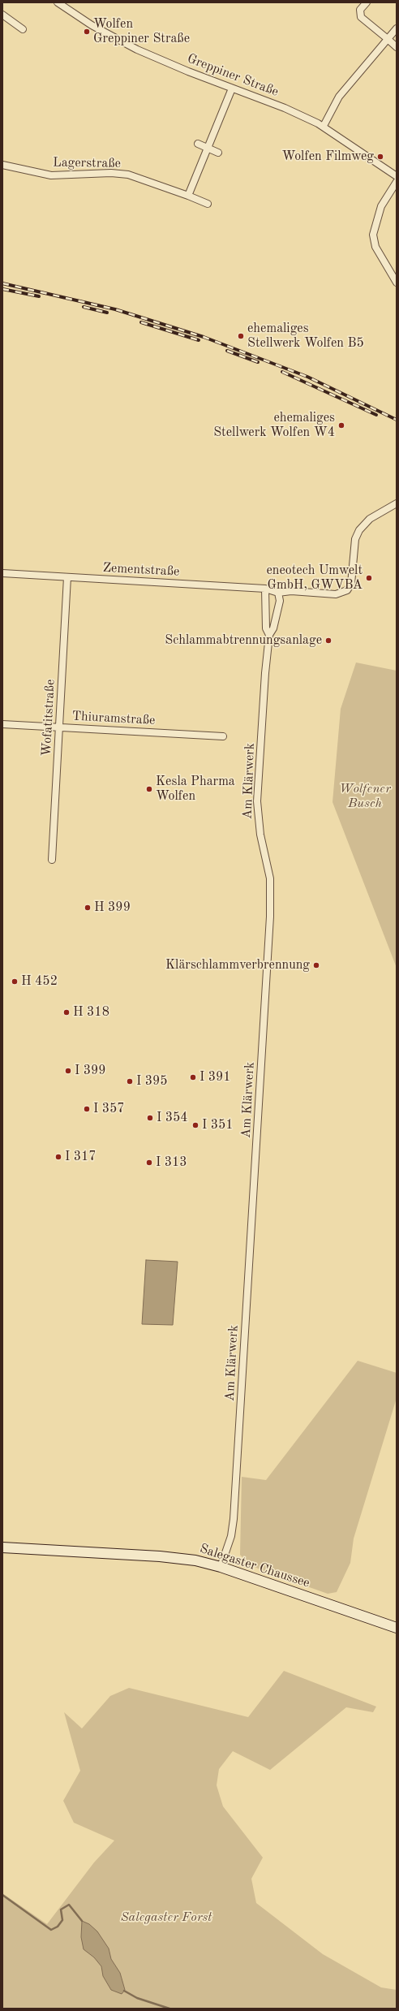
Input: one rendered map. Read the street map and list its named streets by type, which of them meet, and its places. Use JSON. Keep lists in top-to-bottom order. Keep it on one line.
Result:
{"streets":{"main road":["Salegaster Chaussee"],"street":["Greppiner Straße","Lagerstraße","Zementstraße","Wofatitstraße","Thiuramstraße","Am Klärwerk"]},"crossings":[["Zementstraße","Wofatitstraße"],["Zementstraße","Am Klärwerk"],["Wofatitstraße","Thiuramstraße"],["Am Klärwerk","Salegaster Chaussee"]],"parks":["Wolfener Busch","Salegaster Forst"],"places":["Wolfen Greppiner Straße","Wolfen Filmweg","ehemaliges Stellwerk Wolfen B5","ehemaliges Stellwerk Wolfen W4","eneotech Umwelt GmbH, GWVBA","Schlammabtrennungsanlage","Kesla Pharma Wolfen","H 399","Klärschlammverbrennung","H 452","H 318","I 399","I 391","I 395","I 357","I 354","I 351","I 317","I 313"]}
